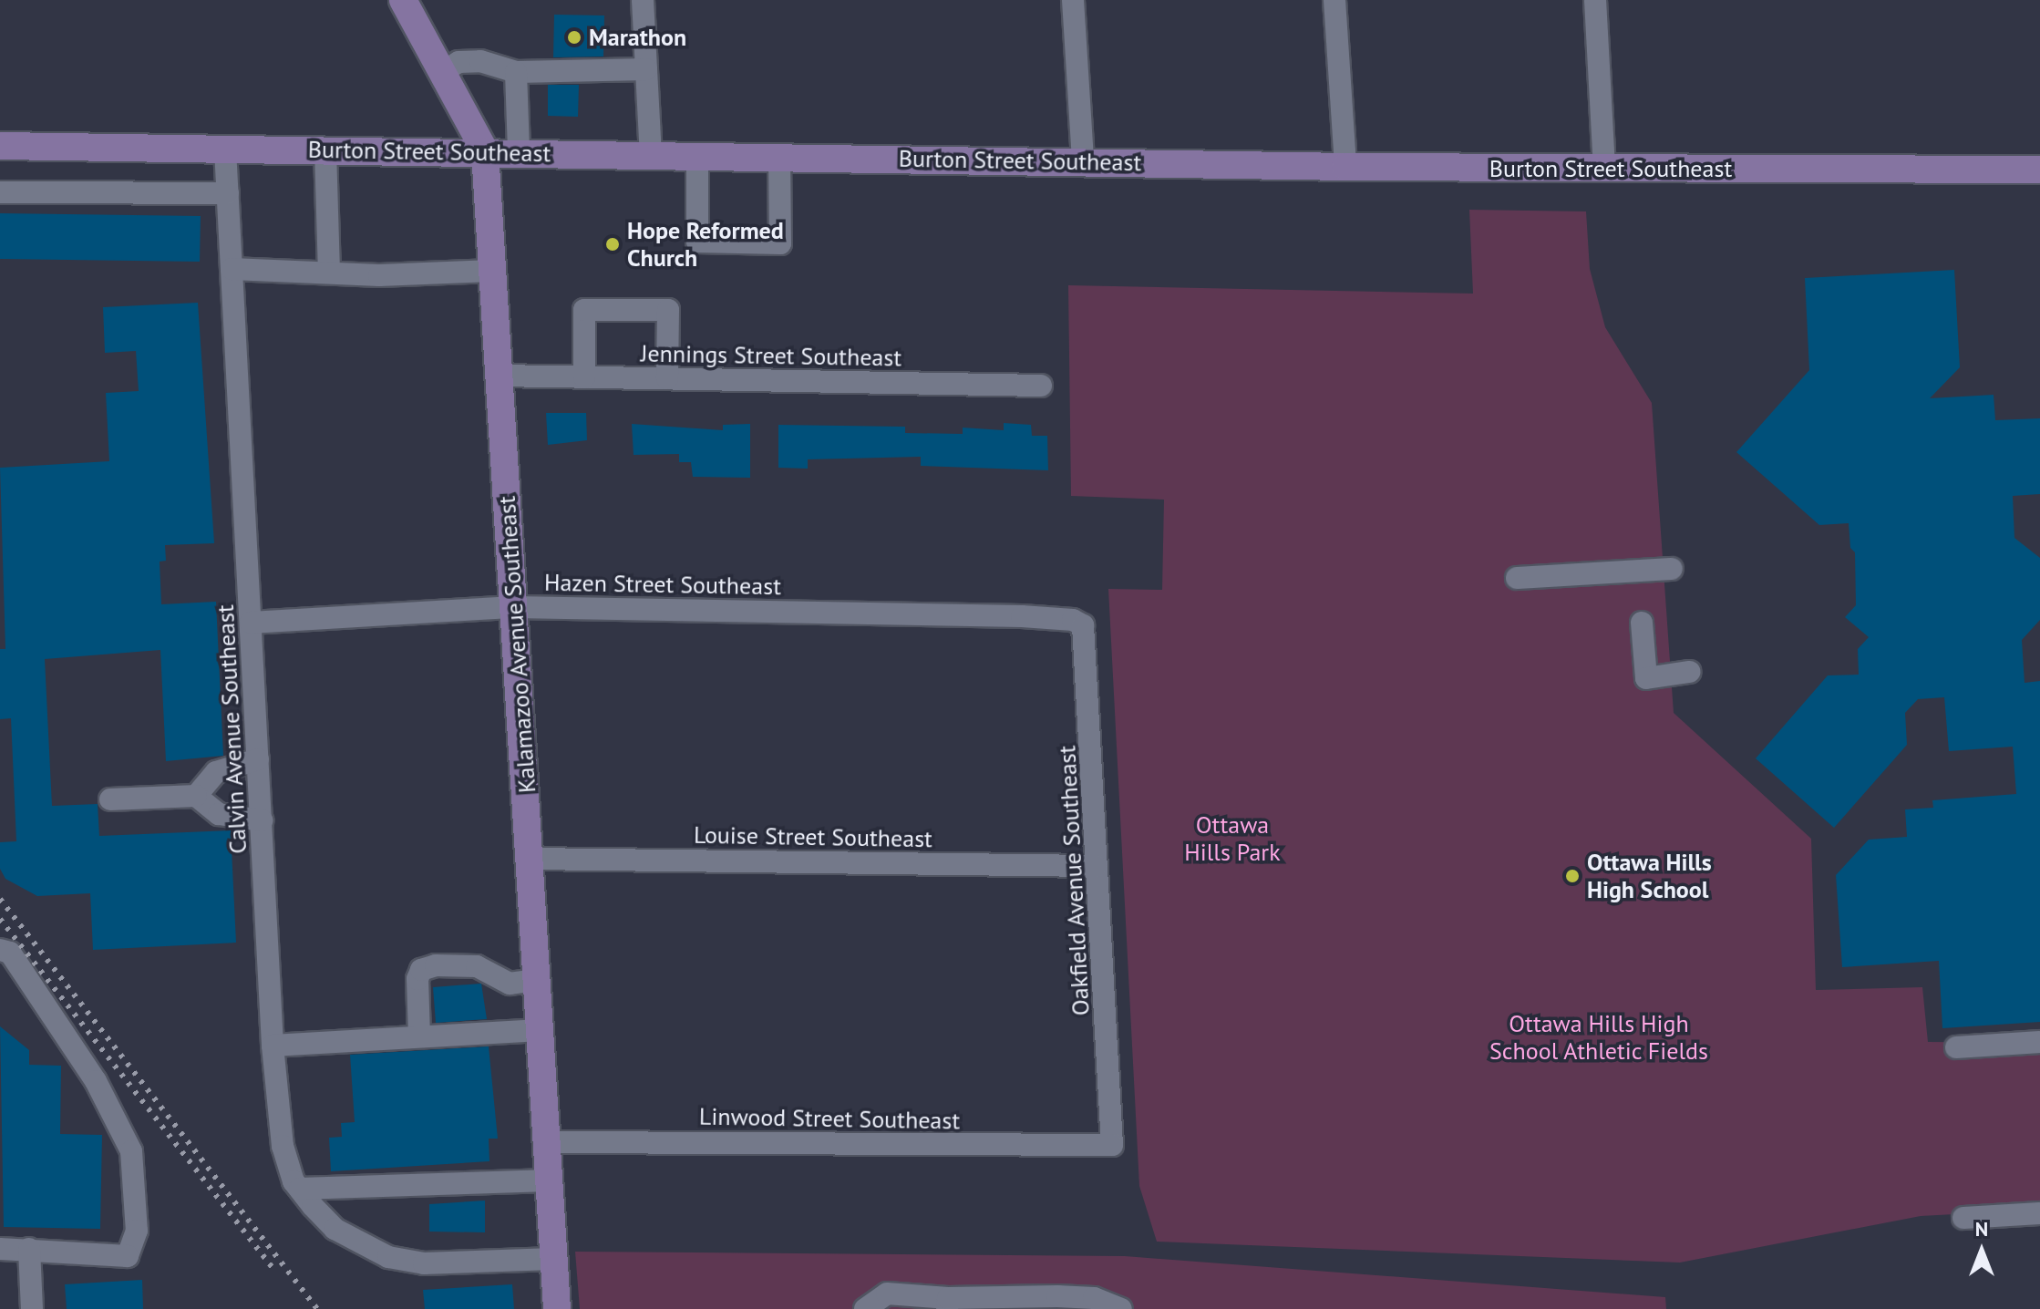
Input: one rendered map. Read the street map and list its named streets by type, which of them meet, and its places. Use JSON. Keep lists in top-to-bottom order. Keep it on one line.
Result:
{"streets":{"main road":["Burton Street Southeast","Kalamazoo Avenue Southeast"],"street":["Jennings Street Southeast","Hazen Street Southeast","Calvin Avenue Southeast","Louise Street Southeast","Oakfield Avenue Southeast","Linwood Street Southeast"]},"crossings":[["Burton Street Southeast","Kalamazoo Avenue Southeast"],["Burton Street Southeast","Calvin Avenue Southeast"],["Jennings Street Southeast","Kalamazoo Avenue Southeast"],["Hazen Street Southeast","Kalamazoo Avenue Southeast"],["Hazen Street Southeast","Calvin Avenue Southeast"],["Hazen Street Southeast","Oakfield Avenue Southeast"],["Kalamazoo Avenue Southeast","Calvin Avenue Southeast"],["Kalamazoo Avenue Southeast","Louise Street Southeast"],["Kalamazoo Avenue Southeast","Linwood Street Southeast"],["Louise Street Southeast","Oakfield Avenue Southeast"],["Oakfield Avenue Southeast","Linwood Street Southeast"]],"parks":["Ottawa Hills Park","Ottawa Hills High School Athletic Fields"],"places":["Marathon","Hope Reformed Church","Ottawa Hills High School"],"north":"top"}
